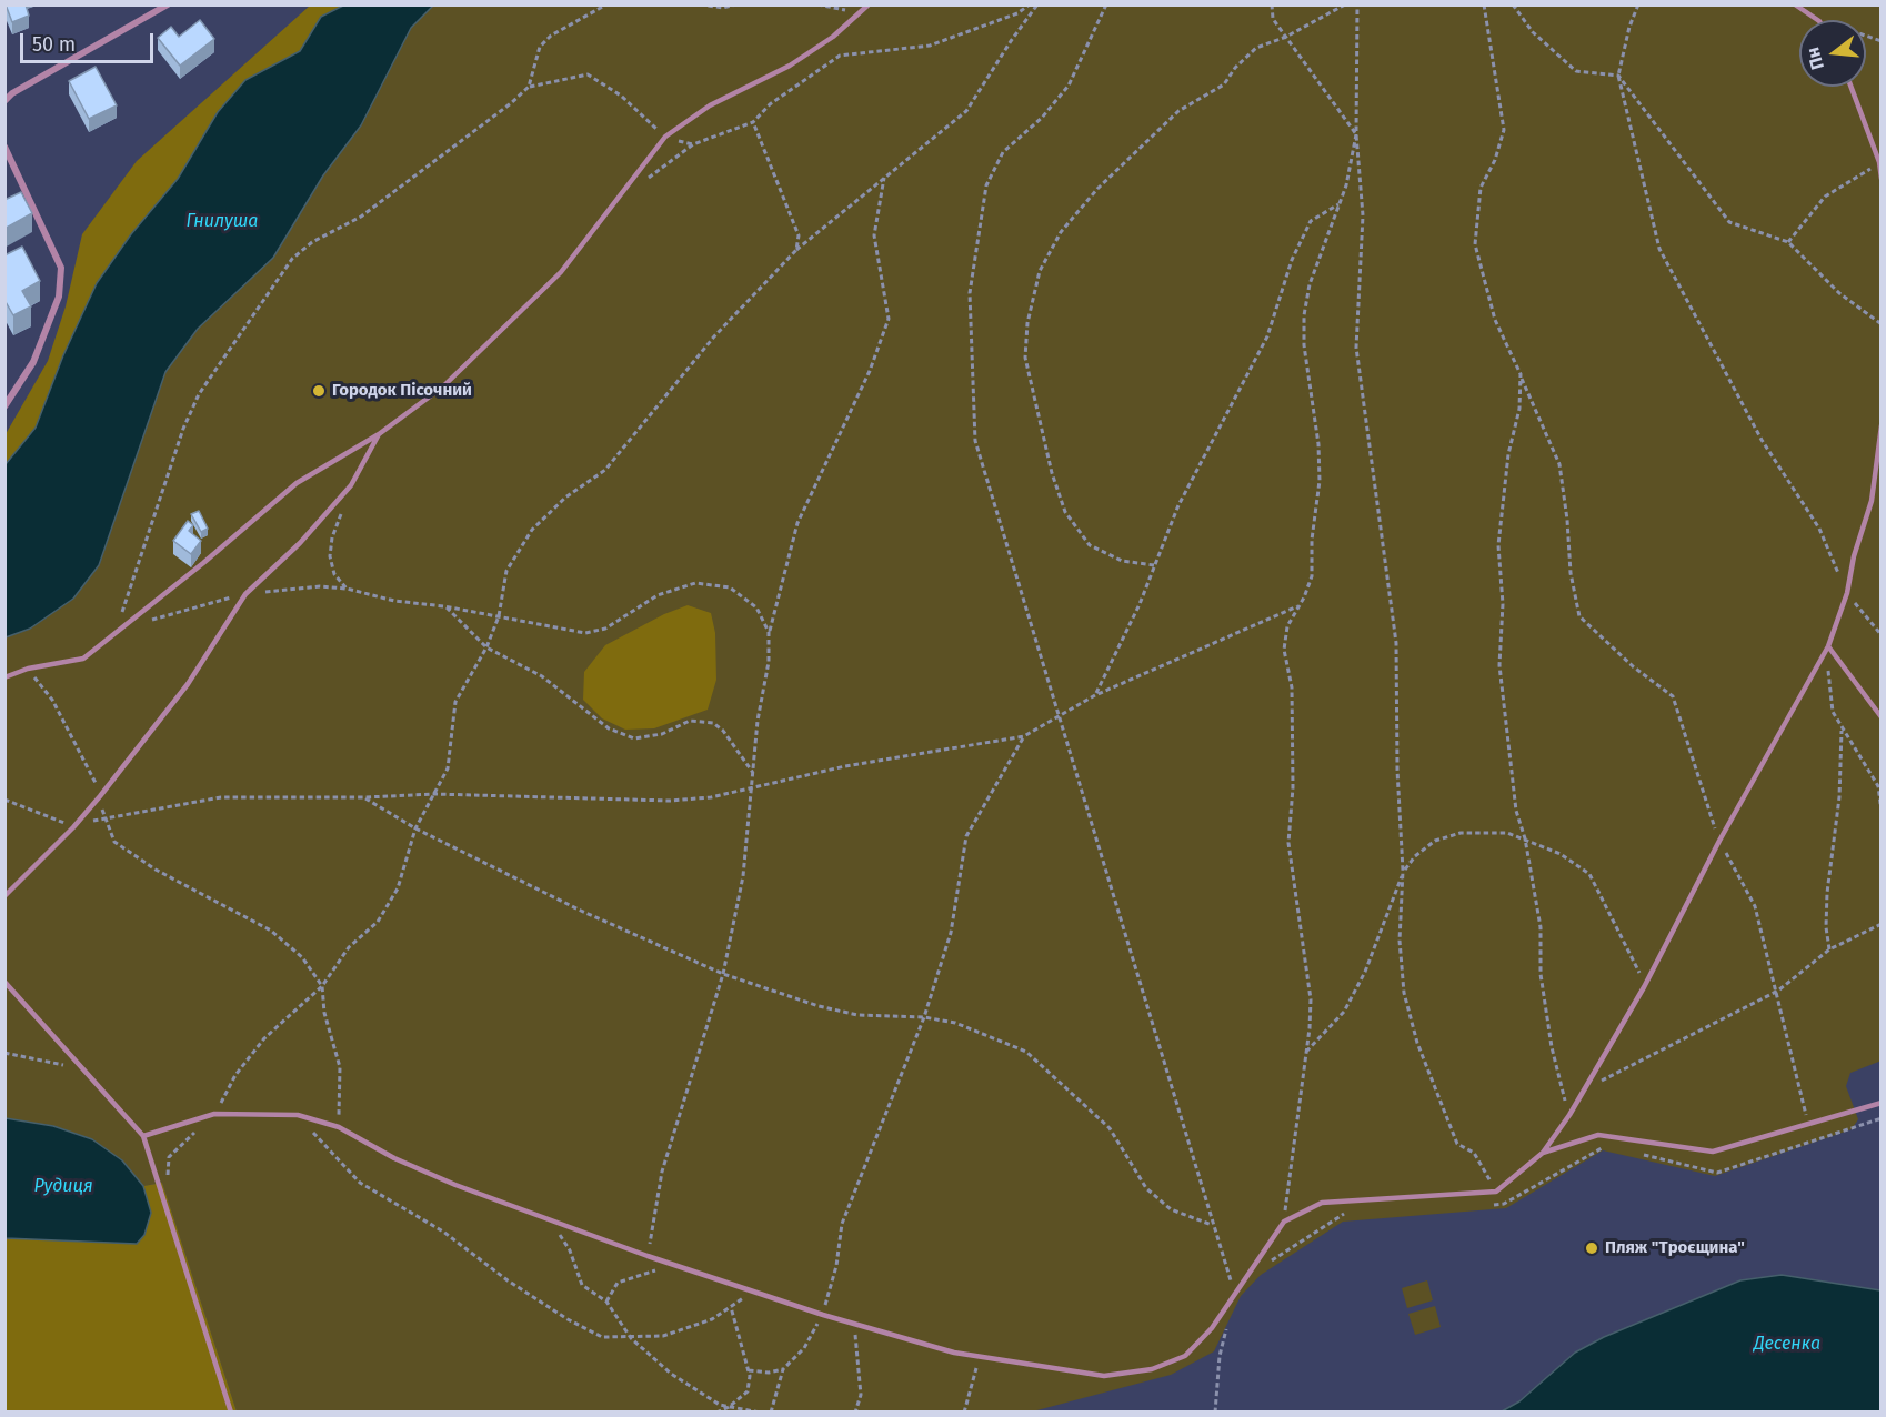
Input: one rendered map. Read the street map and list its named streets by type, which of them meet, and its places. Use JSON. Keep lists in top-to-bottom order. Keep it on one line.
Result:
{"water":["Гнилуша","Рудиця","Десенка"],"places":["Городок Пісочний","Пляж \"Троєщина\""],"scale_bar":"50 m","north":"left"}
